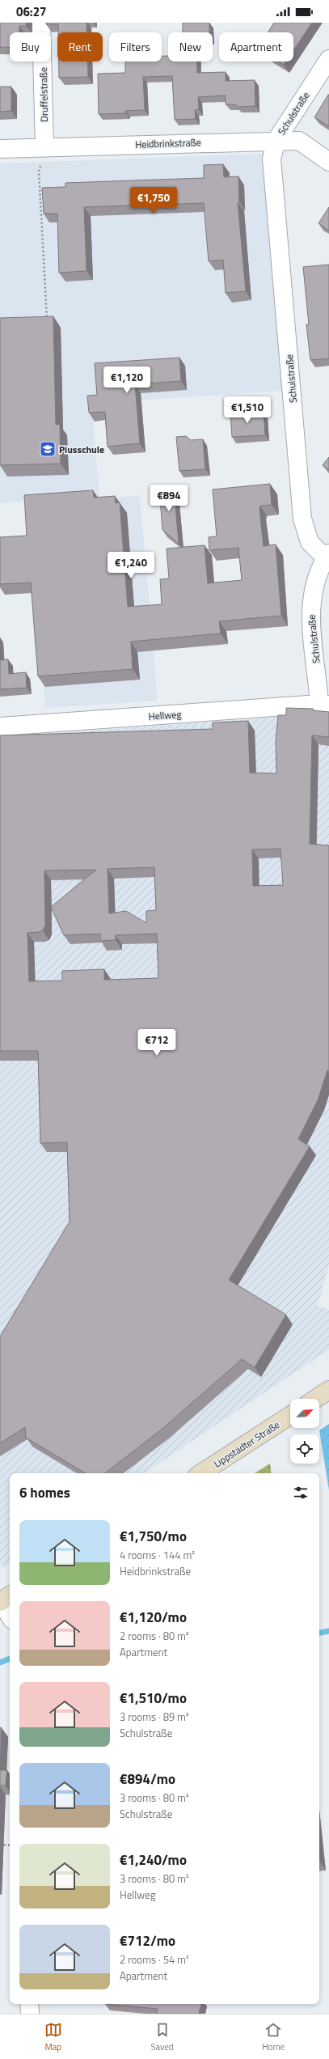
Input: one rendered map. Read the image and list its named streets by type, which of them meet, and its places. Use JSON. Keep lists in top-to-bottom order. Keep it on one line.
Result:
{"streets":{"street":["Druffelstraße","Schulstraße","Heidbrinkstraße","Hellweg","Lippstädter Straße"]},"crossings":[["Druffelstraße","Heidbrinkstraße"],["Schulstraße","Heidbrinkstraße"],["Schulstraße","Hellweg"]],"places":{"school or university":["Piusschule"]},"north":"top right","page":{"status":"06:27","chip":["Buy","Rent","Filters","New","Apartment"],"price":["€1,750","€1,120","€1,510","€894","€1,240","€712"],"heading":"6 homes","list":[{"name":"€1,750/mo","note":"4 rooms · 144 m² · Heidbrinkstraße"},{"name":"€1,120/mo","note":"2 rooms · 80 m² · Apartment"},{"name":"€1,510/mo","note":"3 rooms · 89 m² · Schulstraße"},{"name":"€894/mo","note":"3 rooms · 80 m² · Schulstraße"},{"name":"€1,240/mo","note":"3 rooms · 80 m² · Hellweg"},{"name":"€712/mo","note":"2 rooms · 54 m² · Apartment"}],"tabs":["Map","Saved","Home"]}}
